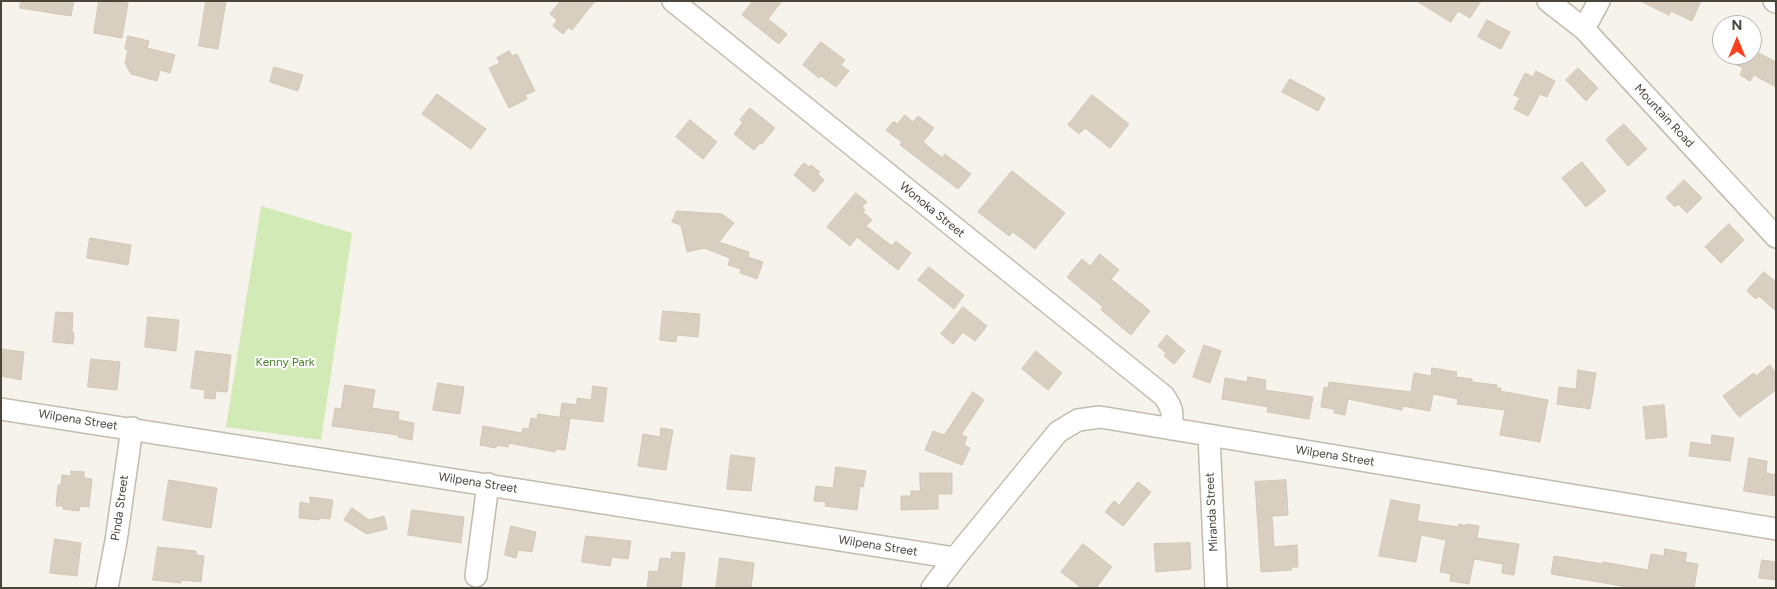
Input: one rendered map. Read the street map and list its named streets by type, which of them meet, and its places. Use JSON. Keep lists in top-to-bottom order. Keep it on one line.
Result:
{"streets":{"street":["Mountain Road","Wonoka Street","Wilpena Street","Pinda Street","Miranda Street"]},"crossings":[["Wonoka Street","Wilpena Street"],["Wilpena Street","Pinda Street"],["Wilpena Street","Miranda Street"]],"parks":["Kenny Park"],"north":"top"}
